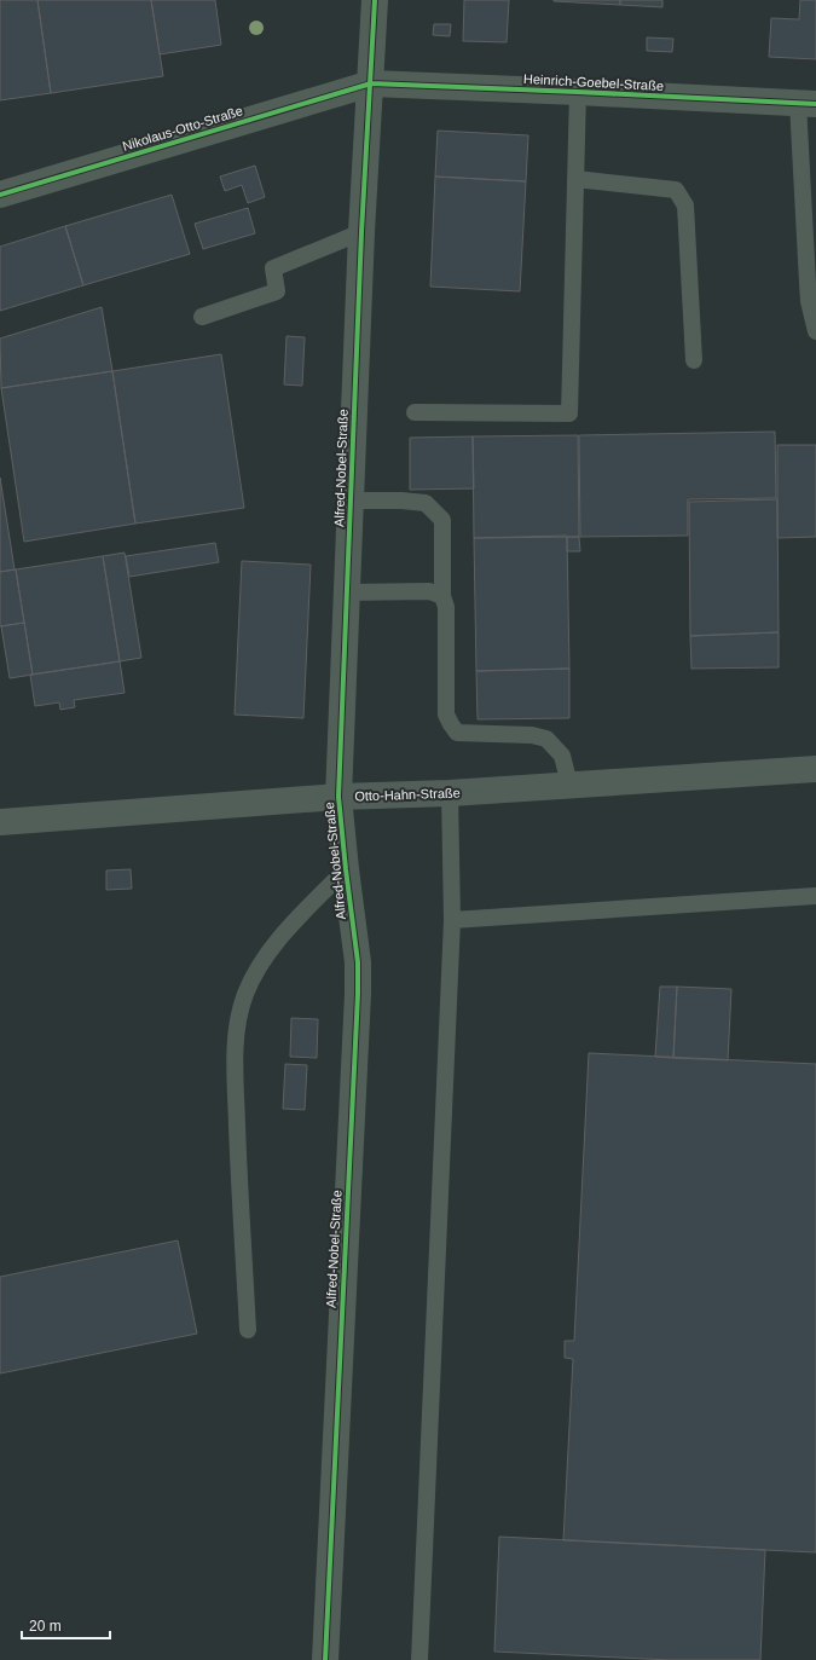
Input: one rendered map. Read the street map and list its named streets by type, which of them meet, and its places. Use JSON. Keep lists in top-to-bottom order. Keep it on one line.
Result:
{"streets":{"street":["Heinrich-Goebel-Straße","Nikolaus-Otto-Straße","Alfred-Nobel-Straße","Otto-Hahn-Straße"]},"crossings":[["Heinrich-Goebel-Straße","Nikolaus-Otto-Straße"],["Heinrich-Goebel-Straße","Alfred-Nobel-Straße"],["Nikolaus-Otto-Straße","Alfred-Nobel-Straße"],["Alfred-Nobel-Straße","Otto-Hahn-Straße"]],"scale_bar":"20 m"}
